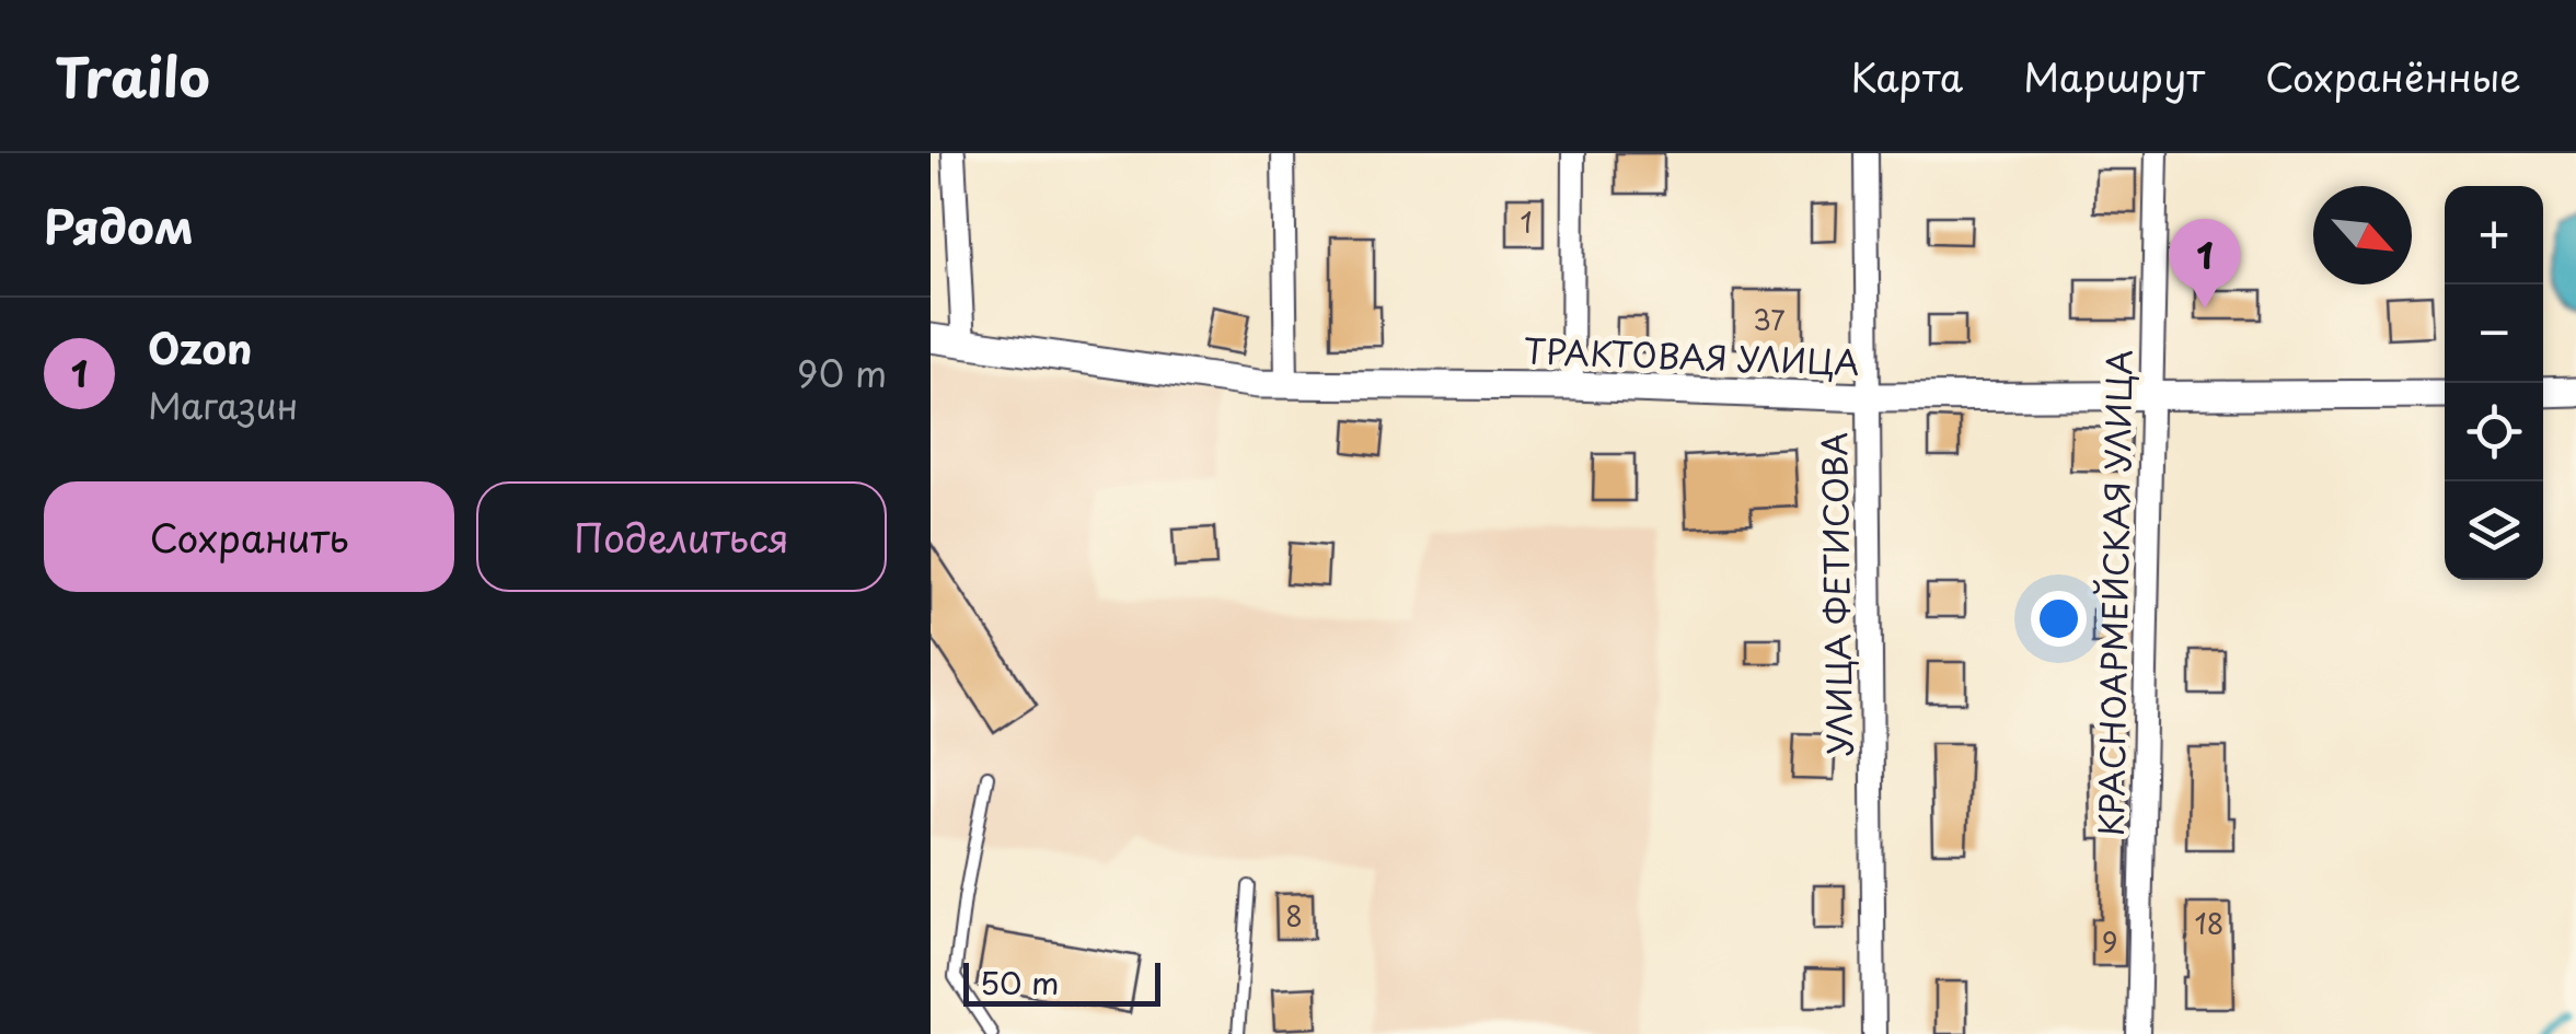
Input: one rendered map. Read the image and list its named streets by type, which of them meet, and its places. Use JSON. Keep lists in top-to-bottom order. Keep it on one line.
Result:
{"streets":{"street":["ТРАКТОВАЯ УЛИЦА","КРАСНОАРМЕЙСКАЯ УЛИЦА","УЛИЦА ФЕТИСОВА"]},"crossings":[["ТРАКТОВАЯ УЛИЦА","КРАСНОАРМЕЙСКАЯ УЛИЦА"],["ТРАКТОВАЯ УЛИЦА","УЛИЦА ФЕТИСОВА"]],"house_numbers":["1","37","8","18","9"],"scale_bar":"50 m","north":"bottom right","page":{"header":"Trailo","nav":["Карта","Маршрут","Сохранённые"],"heading":"Рядом","map_buttons":["+","−"],"pins":"1","list":[{"mark":"1","name":"Ozon","note":"Магазин","value":"90 m"}],"buttons":["Сохранить","Поделиться"],"scale":"50 m"}}
